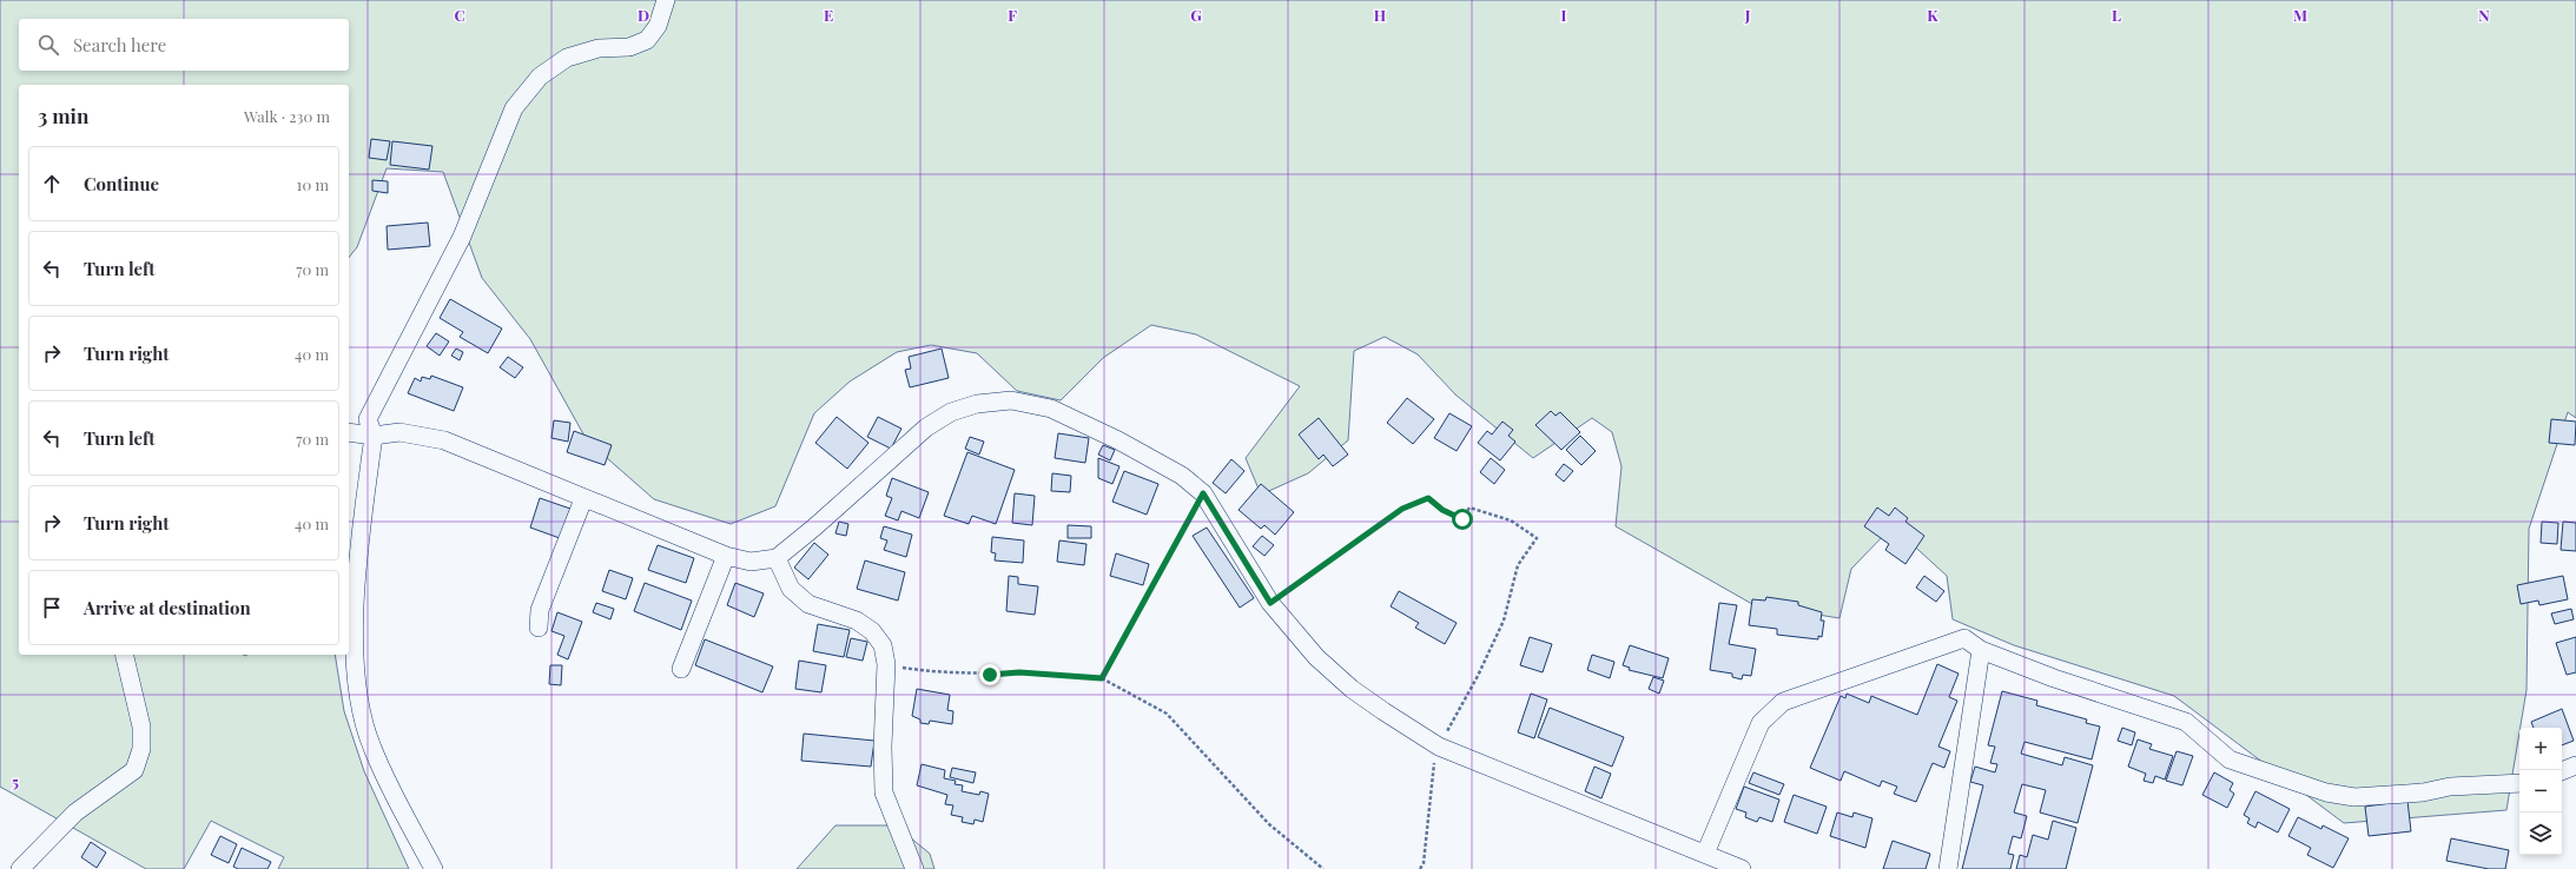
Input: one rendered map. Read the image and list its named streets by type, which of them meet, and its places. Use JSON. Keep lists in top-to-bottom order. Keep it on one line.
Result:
{"page":{"search":"Search here","heading":["3 min","Walk · 230 m"],"list":[["Continue","10 m"],["Turn left","70 m"],["Turn right","40 m"],["Turn left","70 m"],["Turn right","40 m"],"Arrive at destination"],"map_buttons":["+","−"]},"grid":{"columns":["C","D","E","F","G","H","I","J","K","L","M","N"],"rows":["5"]}}
